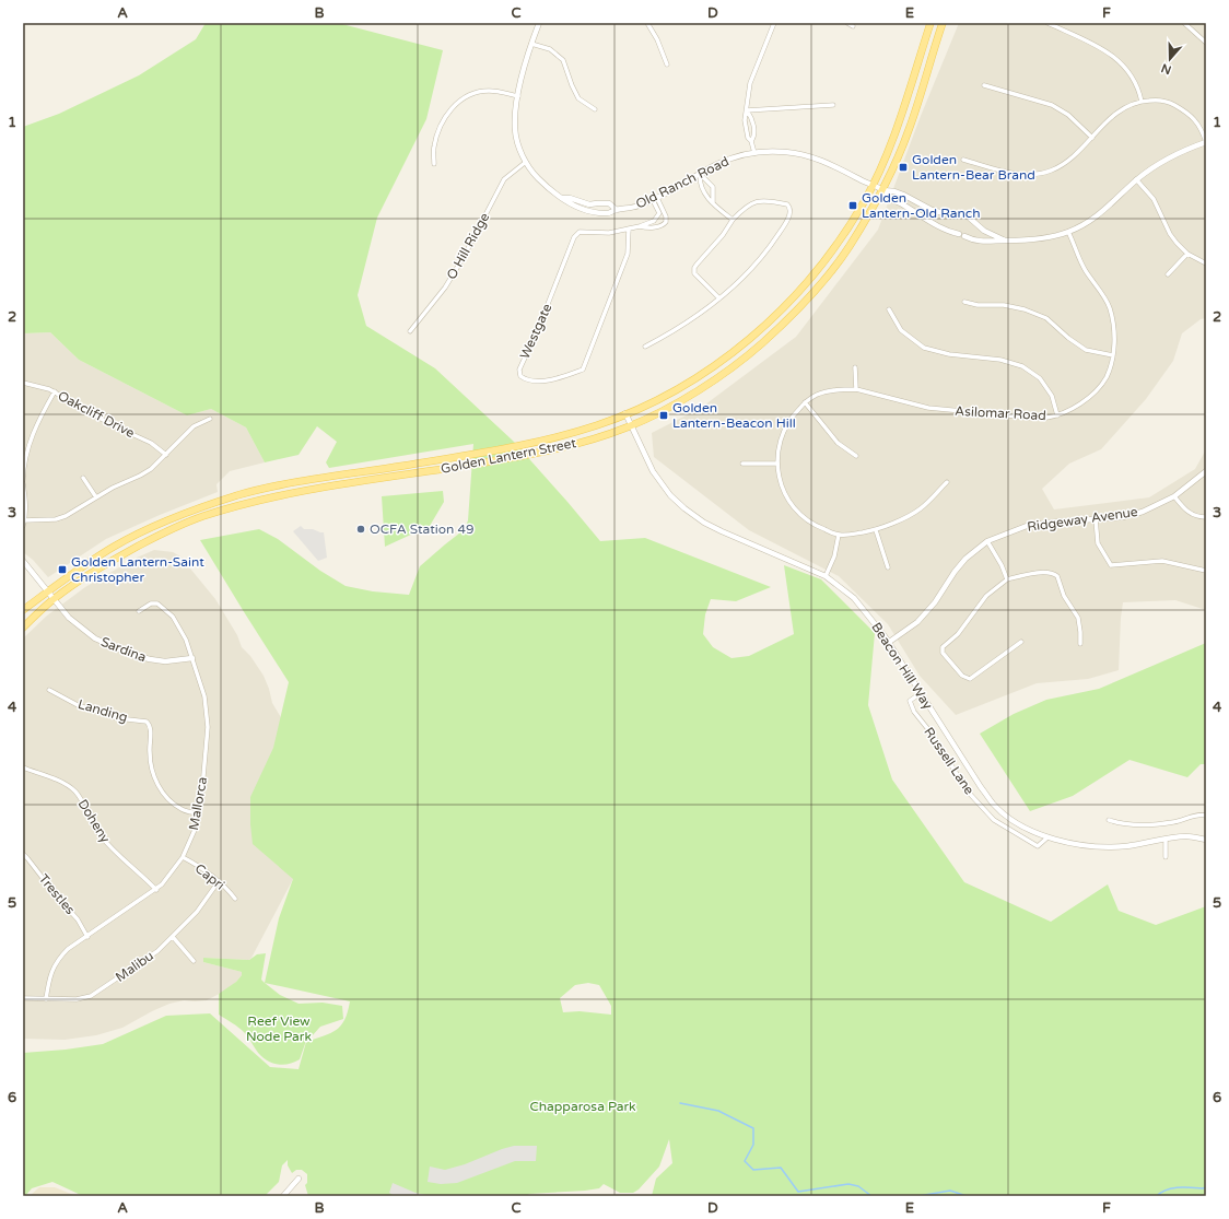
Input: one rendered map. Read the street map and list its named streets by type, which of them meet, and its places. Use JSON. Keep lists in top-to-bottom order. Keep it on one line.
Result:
{"streets":{"main road":["Golden Lantern Street"],"street":["Old Ranch Road","O Hill Ridge","Westgate","Asilomar Road","Oakcliff Drive","Ridgeway Avenue","Sardina","Beacon Hill Way","Landing","Russell Lane","Mallorca","Doheny","Capri","Trestles","Malibu"]},"crossings":[["Old Ranch Road","O Hill Ridge"],["Old Ranch Road","Westgate"],["Old Ranch Road","Asilomar Road"],["Old Ranch Road","Golden Lantern Street"],["Golden Lantern Street","Sardina"],["Golden Lantern Street","Beacon Hill Way"],["Ridgeway Avenue","Beacon Hill Way"],["Sardina","Mallorca"],["Beacon Hill Way","Russell Lane"],["Landing","Mallorca"],["Mallorca","Doheny"],["Mallorca","Capri"],["Mallorca","Trestles"],["Mallorca","Malibu"],["Capri","Malibu"]],"parks":["Reef View Node Park","Chapparosa Park"],"places":{"transit":["Golden Lantern-Bear Brand","Golden Lantern-Old Ranch","Golden Lantern-Beacon Hill","Golden Lantern-Saint Christopher"],"other":["OCFA Station 49"]},"north":"bottom","grid":{"columns":["A","B","C","D","E","F"],"rows":["1","2","3","4","5","6"]}}
